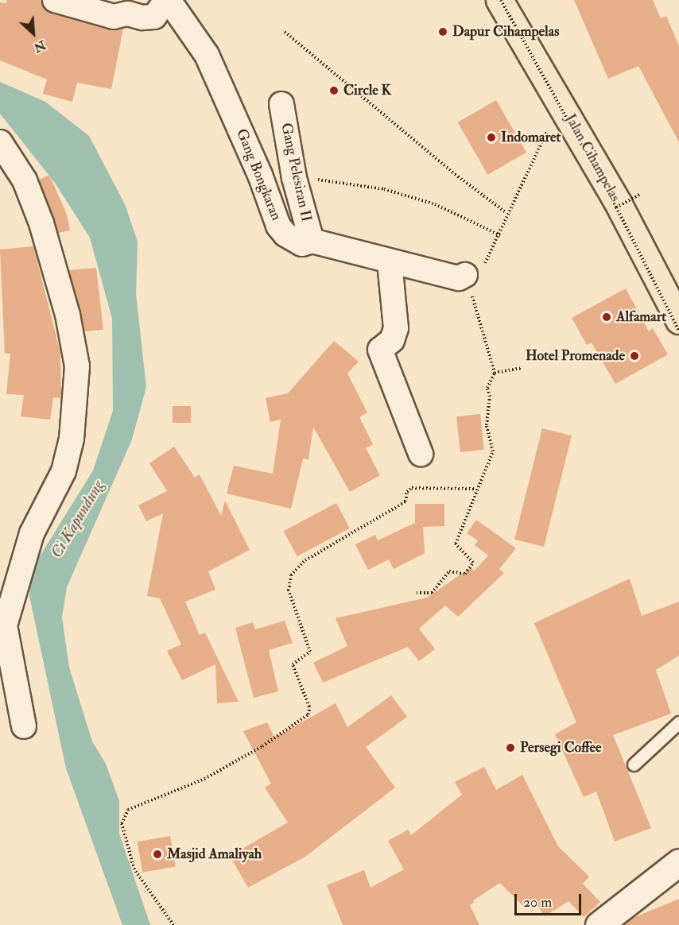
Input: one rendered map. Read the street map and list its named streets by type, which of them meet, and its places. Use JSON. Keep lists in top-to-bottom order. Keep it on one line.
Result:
{"streets":{"main road":["Jalan Cihampelas"],"street":["Gang Pelesiran II","Gang Bongkaran"]},"crossings":[["Gang Pelesiran II","Gang Bongkaran"]],"water":["Ci Kapundung"],"places":["Dapur Cihampelas","Circle K","Indomaret","Alfamart","Hotel Promenade","Persegi Coffee","Masjid Amaliyah"],"scale_bar":"20 m","north":"bottom right"}
